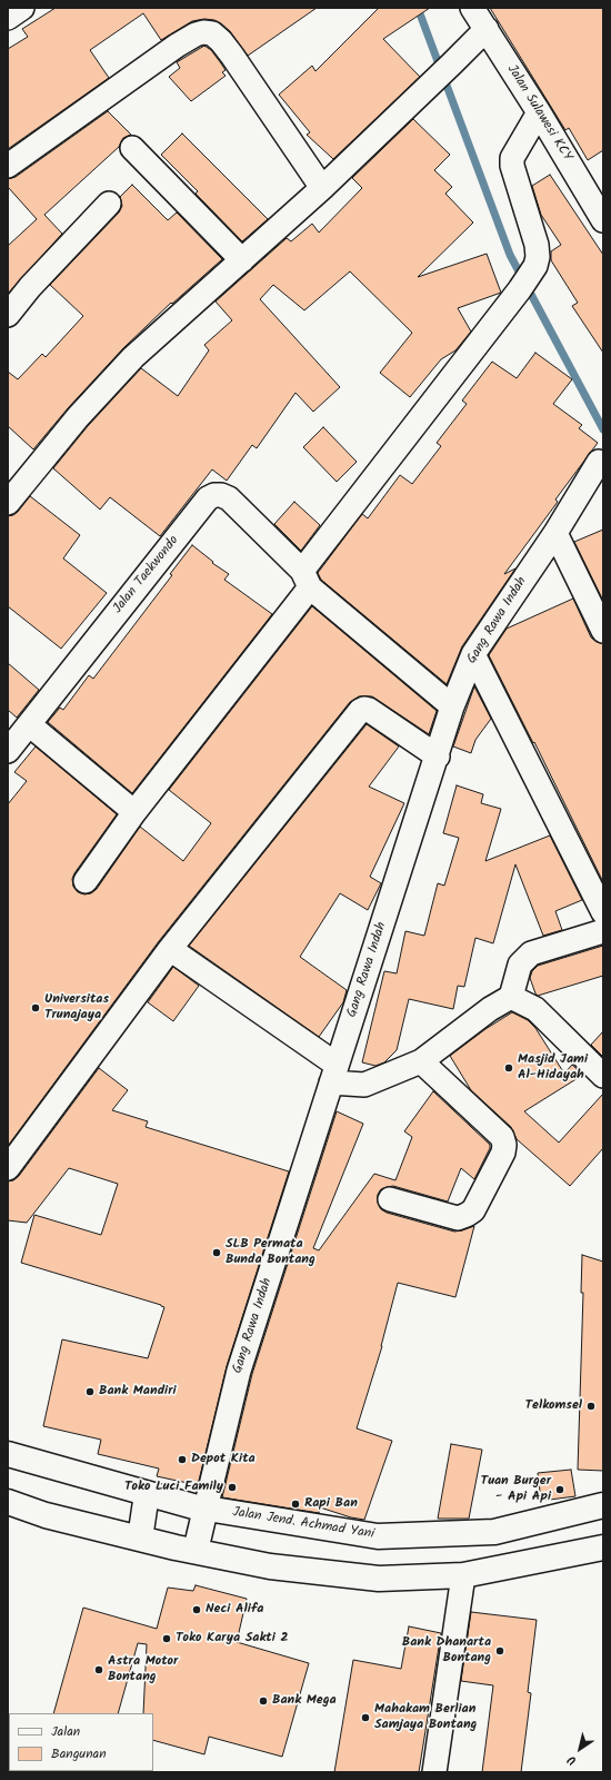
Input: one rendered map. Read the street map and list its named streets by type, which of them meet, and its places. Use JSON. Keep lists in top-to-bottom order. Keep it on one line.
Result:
{"streets":{"street":["Jalan Sulawesi KCY","Jalan Taekwondo","Gang Rawa Indah","Jalan Jend. Achmad Yani"]},"crossings":[["Gang Rawa Indah","Jalan Jend. Achmad Yani"]],"places":["Universitas Trunajaya","Masjid Jami Al-Hidayah","SLB Permata Bunda Bontang","Bank Mandiri","Telkomsel","Depot Kita","Toko Luci Family","Tuan Burger - Api Api","Rapi Ban","Neci Alifa","Toko Karya Sakti 2","Bank Dhanarta Bontang","Astra Motor Bontang","Bank Mega","Mahakam Berlian Samjaya Bontang"],"legend":["Jalan","Bangunan"],"north":"bottom left"}
